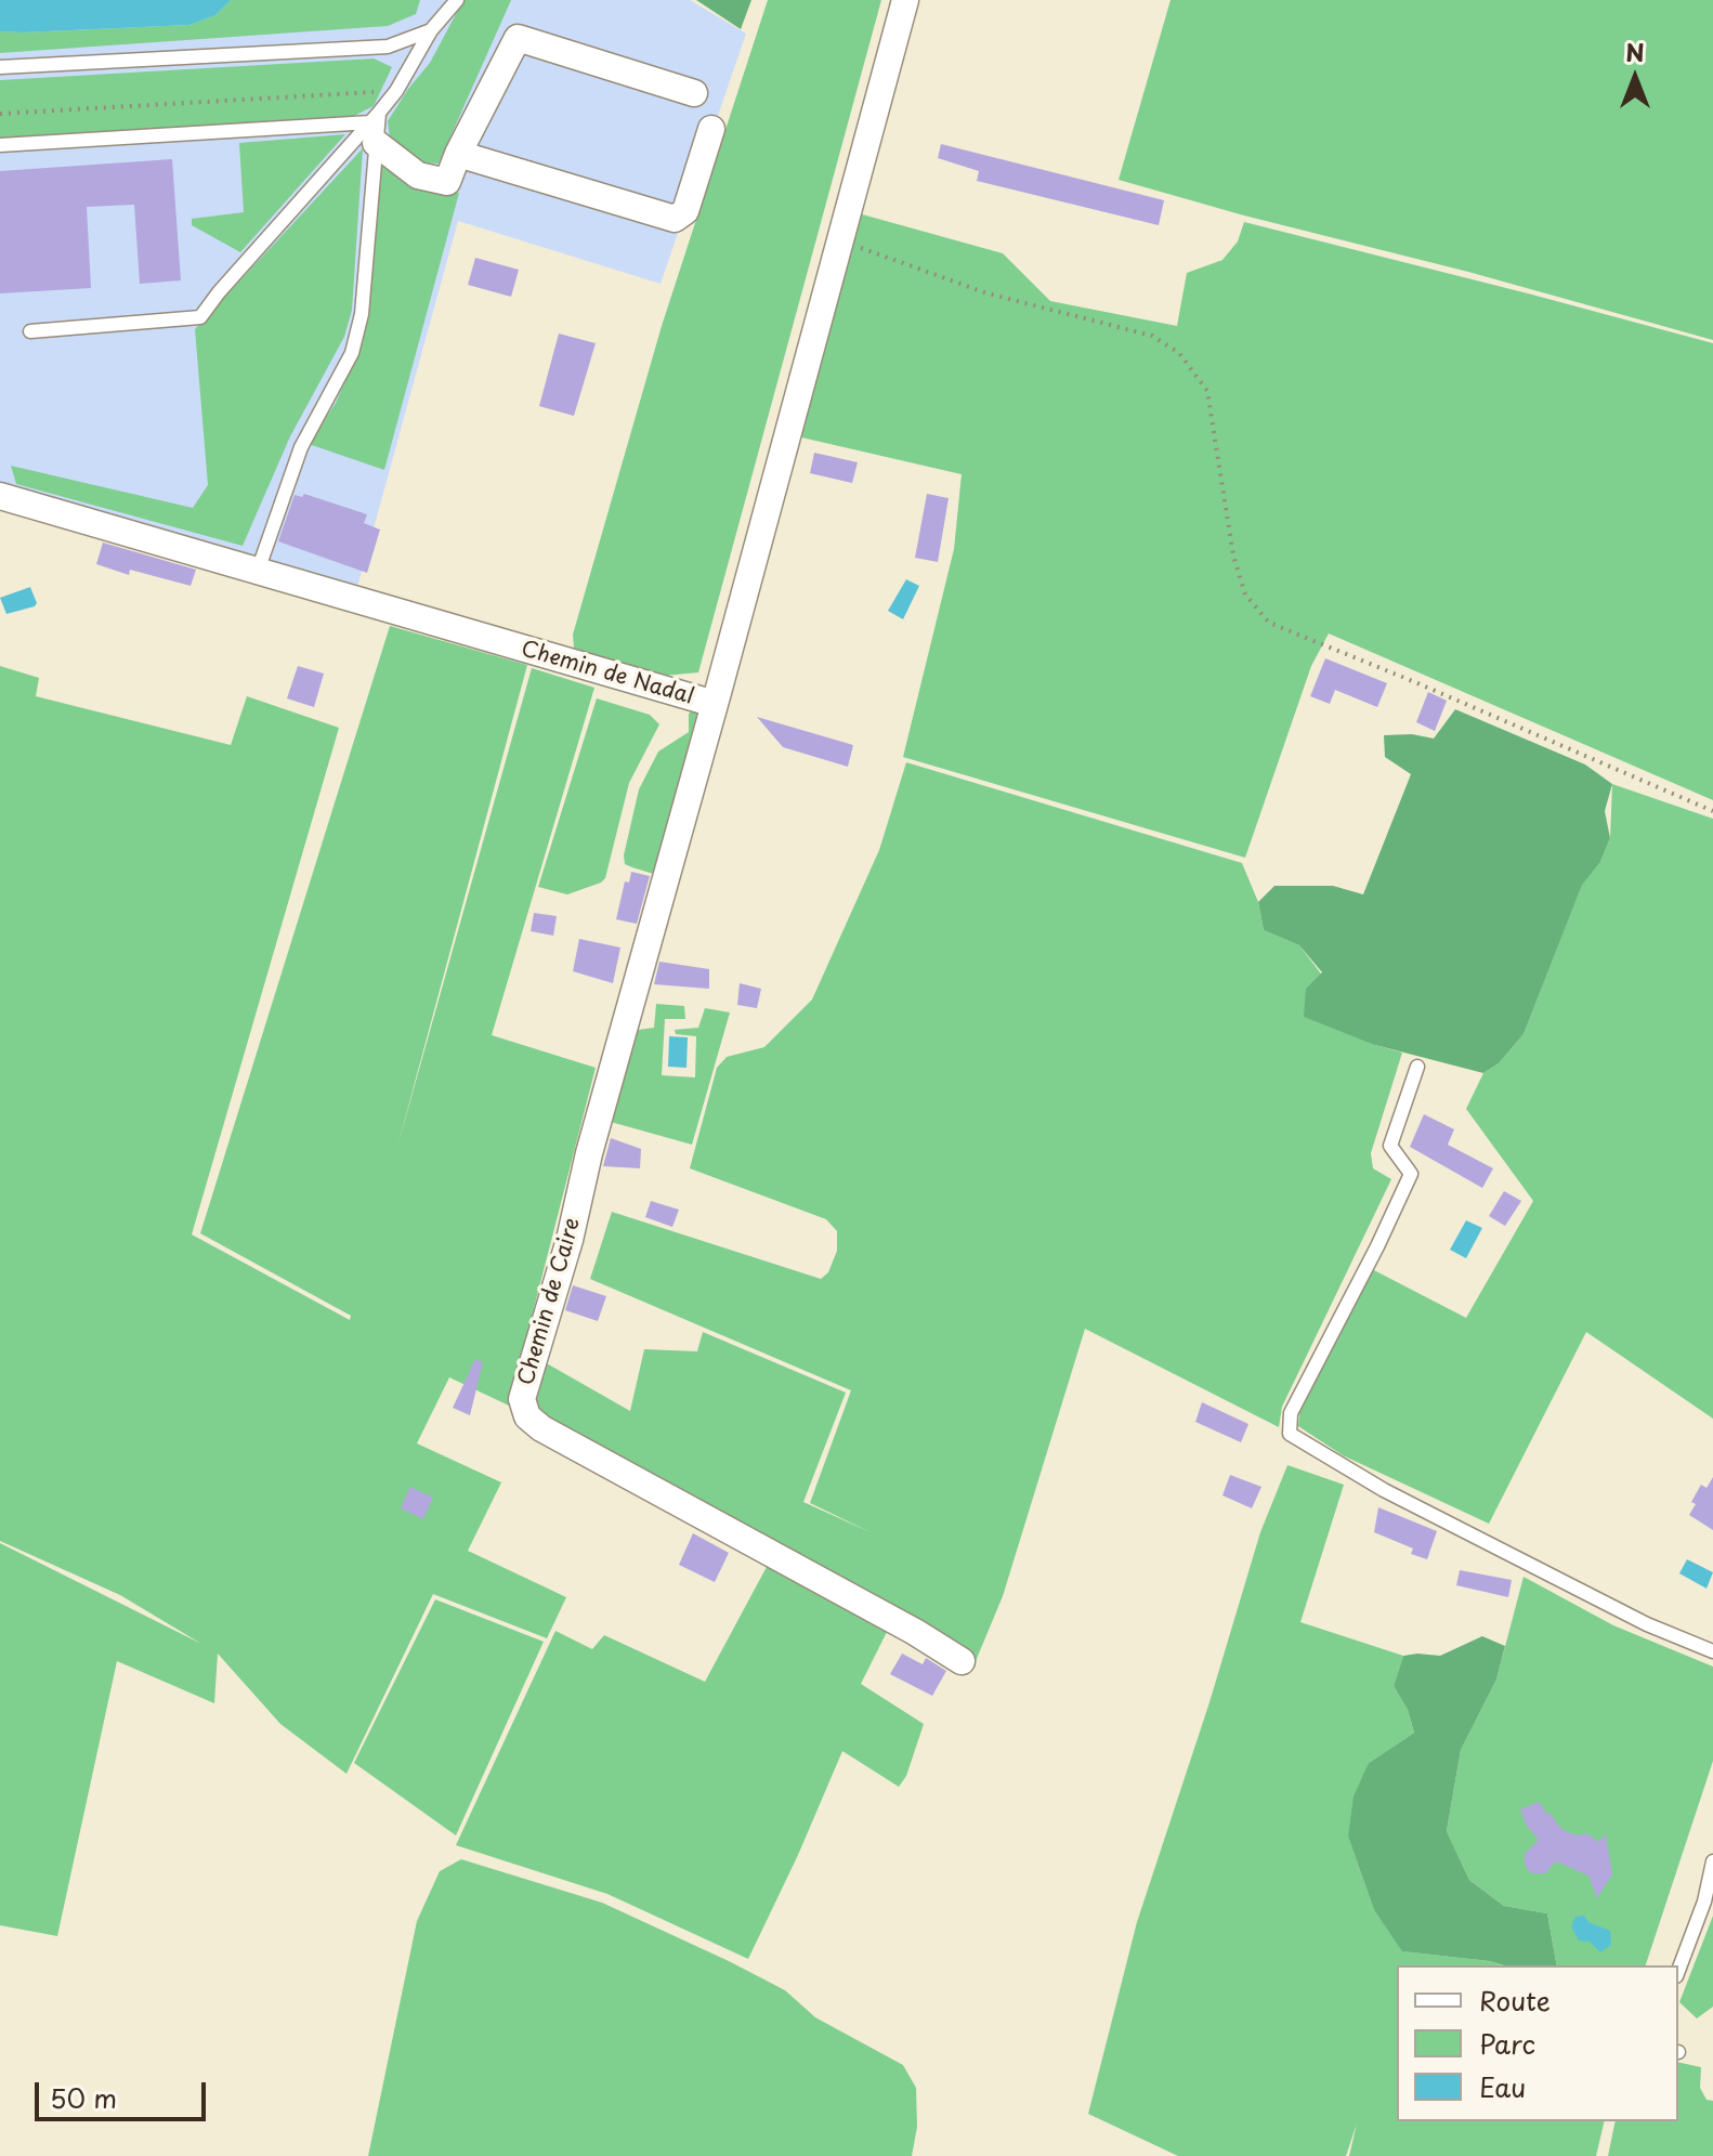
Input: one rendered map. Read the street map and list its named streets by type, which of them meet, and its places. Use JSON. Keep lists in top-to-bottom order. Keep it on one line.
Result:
{"streets":{"street":["Chemin de Nadal","Chemin de Caire"]},"crossings":[["Chemin de Nadal","Chemin de Caire"]],"legend":["Route","Parc","Eau"],"scale_bar":"50 m","north":"top"}
